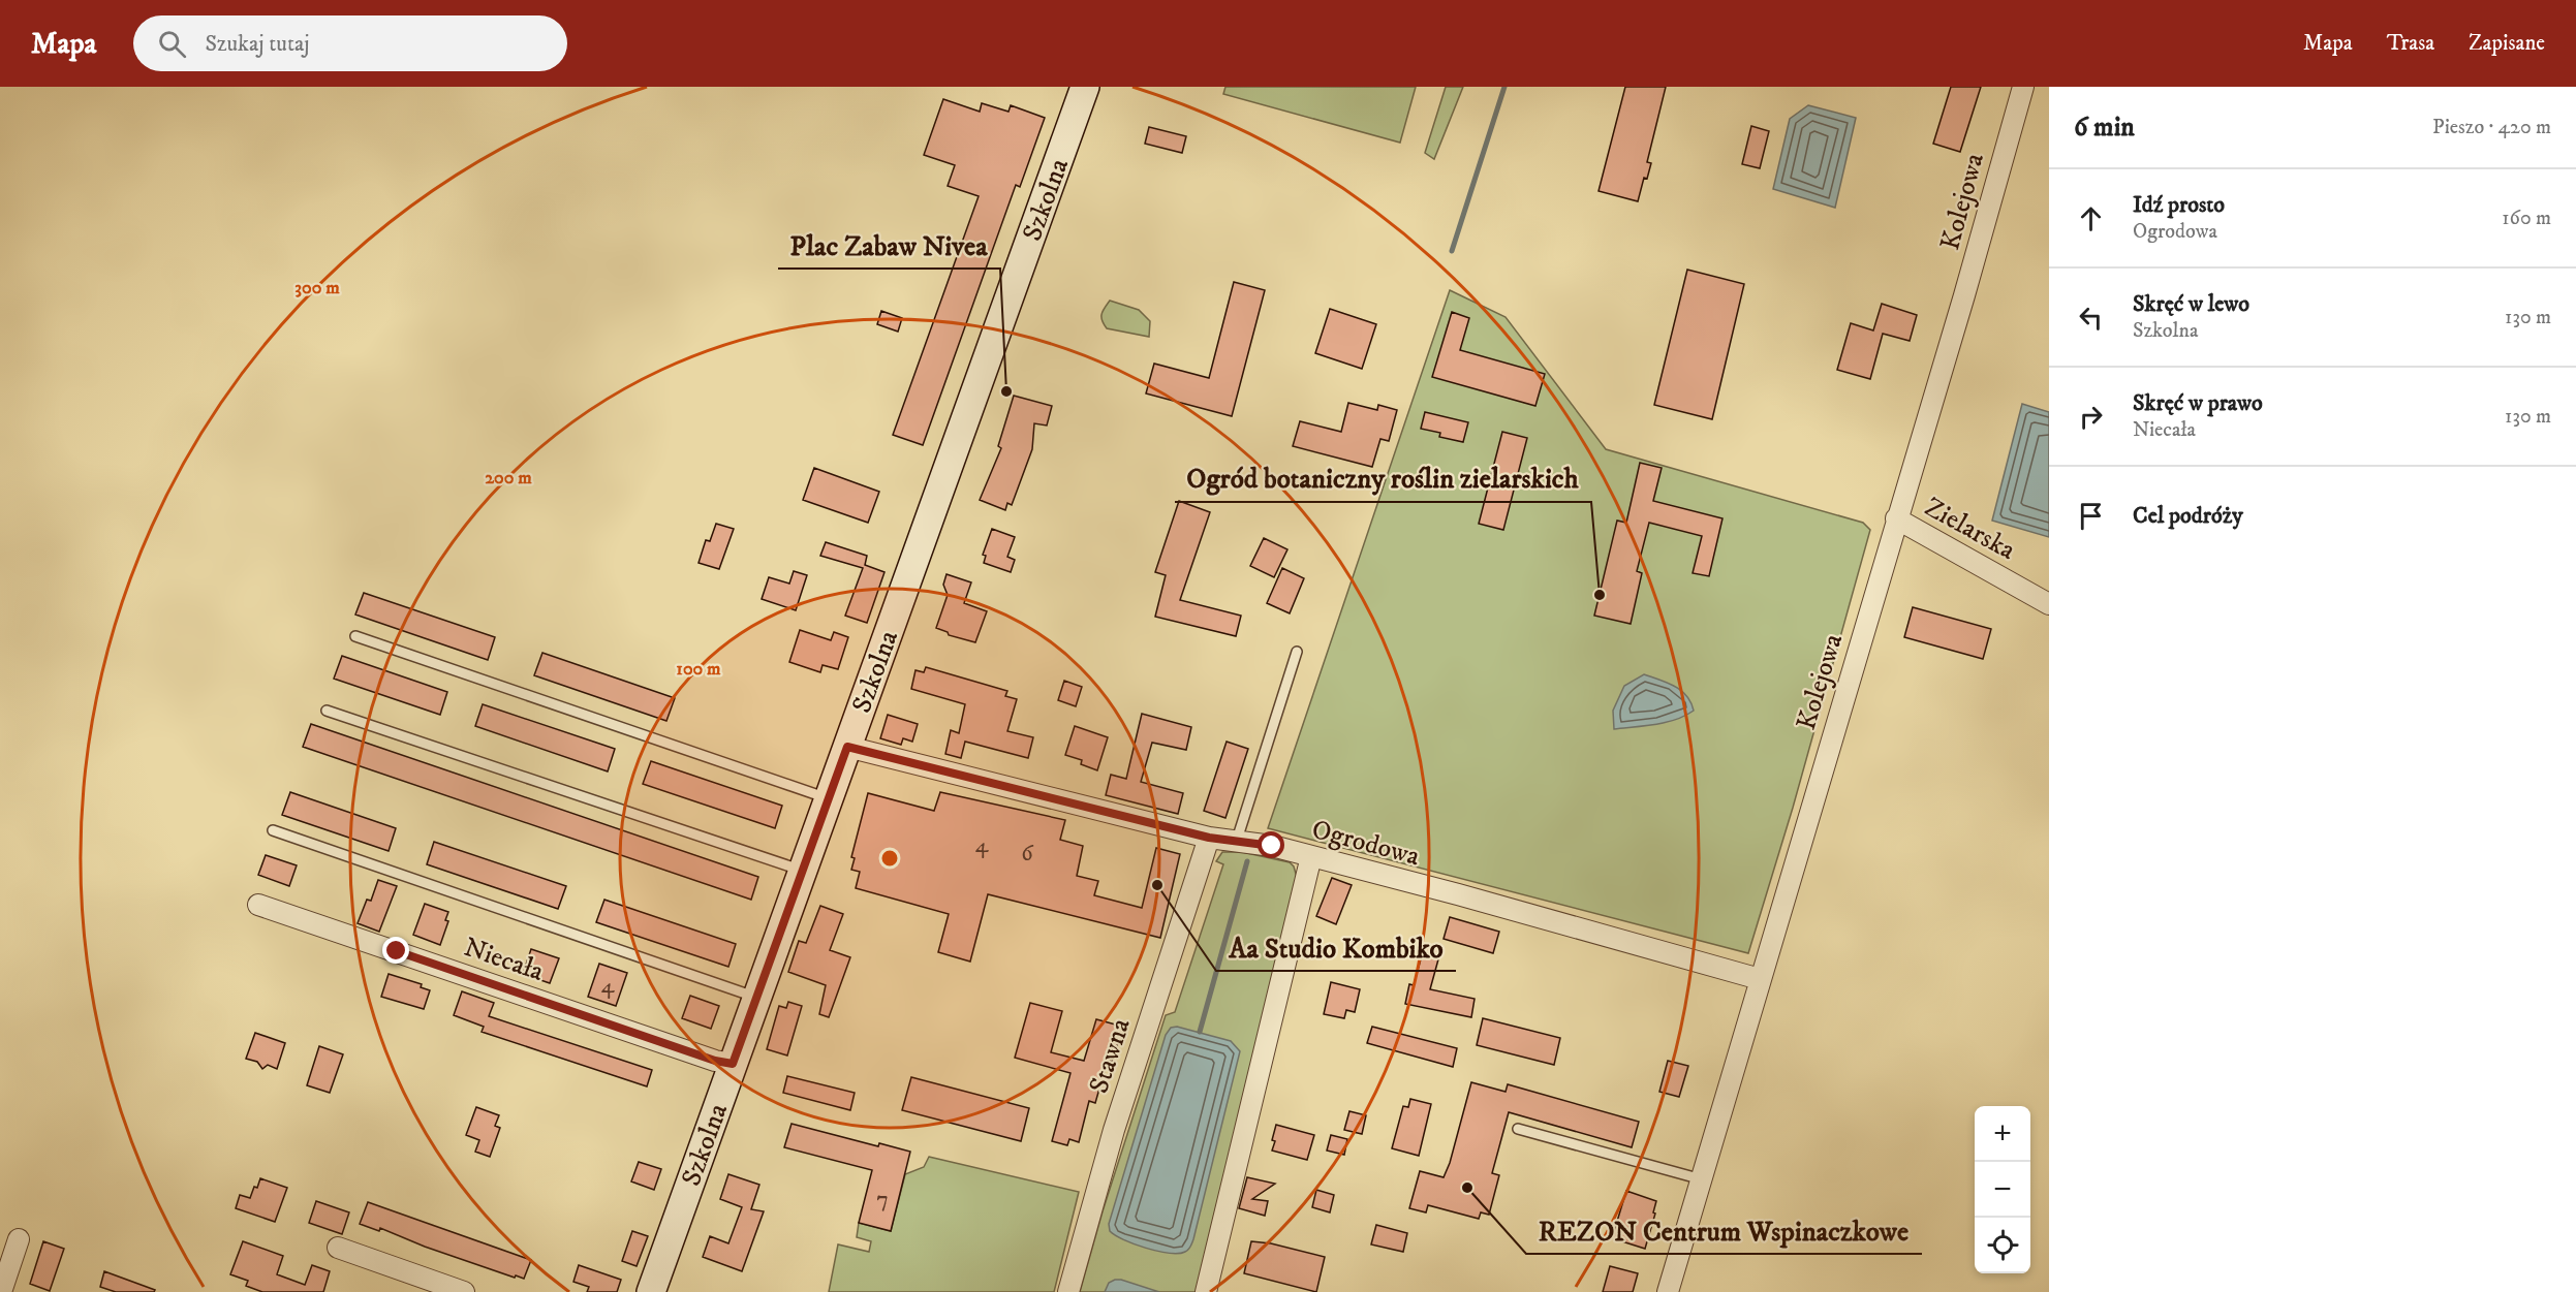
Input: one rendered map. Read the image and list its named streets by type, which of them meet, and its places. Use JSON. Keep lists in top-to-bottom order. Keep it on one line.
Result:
{"streets":{"street":["Szkolna","Kolejowa","Zielarska","Ogrodowa","Niecała","Stawna"]},"crossings":[["Szkolna","Ogrodowa"],["Szkolna","Niecała"],["Kolejowa","Zielarska"],["Kolejowa","Ogrodowa"],["Ogrodowa","Stawna"]],"places":["Plac Zabaw Nivea","Ogród botaniczny roślin zielarskich","Aa Studio Kombiko","REZON Centrum Wspinaczkowe"],"house_numbers":["4","6","4","7"],"page":{"header":"Mapa","search":"Szukaj tutaj","nav":["Mapa","Trasa","Zapisane"],"heading":["6 min","Pieszo · 420 m"],"list":[["Idź prosto","Ogrodowa","160 m"],["Skręć w lewo","Szkolna","130 m"],["Skręć w prawo","Niecała","130 m"],"Cel podróży"],"map_buttons":["+","−"]},"rings":["300 m","200 m","100 m"]}
